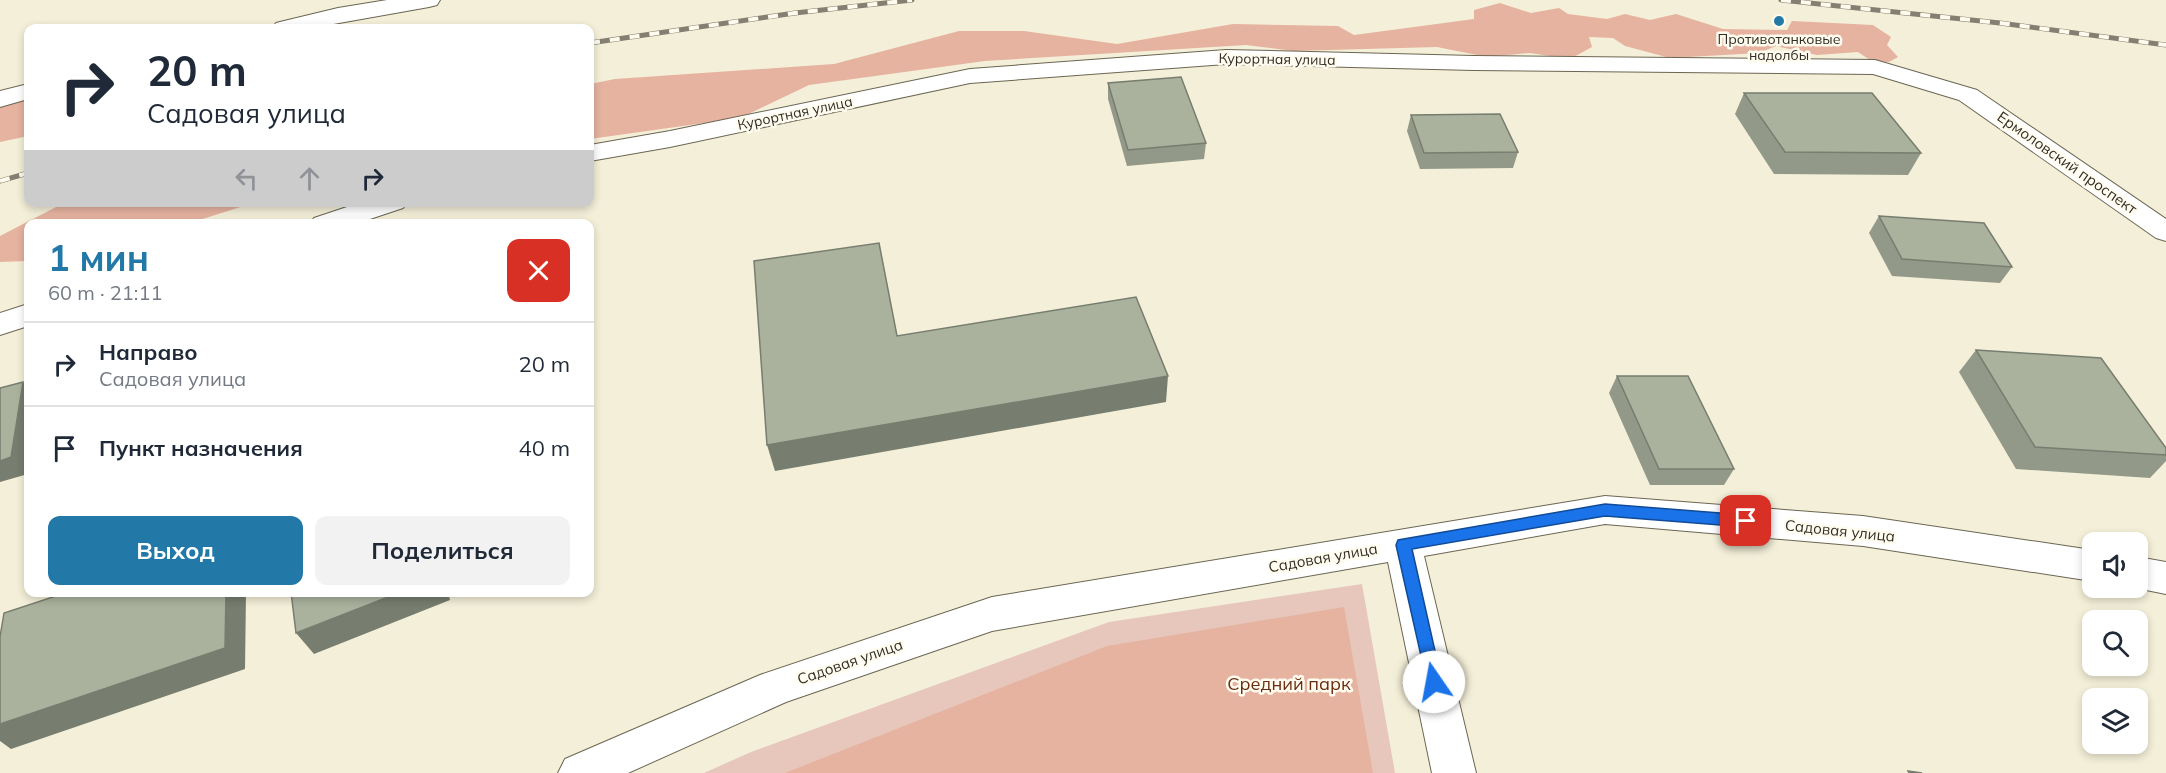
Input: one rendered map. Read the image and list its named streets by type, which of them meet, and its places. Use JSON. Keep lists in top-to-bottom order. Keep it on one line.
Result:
{"streets":{"street":["Курортная улица","Ермоловский проспект","Садовая улица"]},"crossings":[["Курортная улица","Ермоловский проспект"]],"parks":["Средний парк"],"places":["Противотанковые надолбы"],"page":{"turn":["20 m","Садовая улица"],"heading":["1 мин","60 m · 21:11"],"list":[{"name":"Направо","note":"Садовая улица","value":"20 m"},{"name":"Пункт назначения","value":"40 m"}],"buttons":["Выход","Поделиться"]}}
